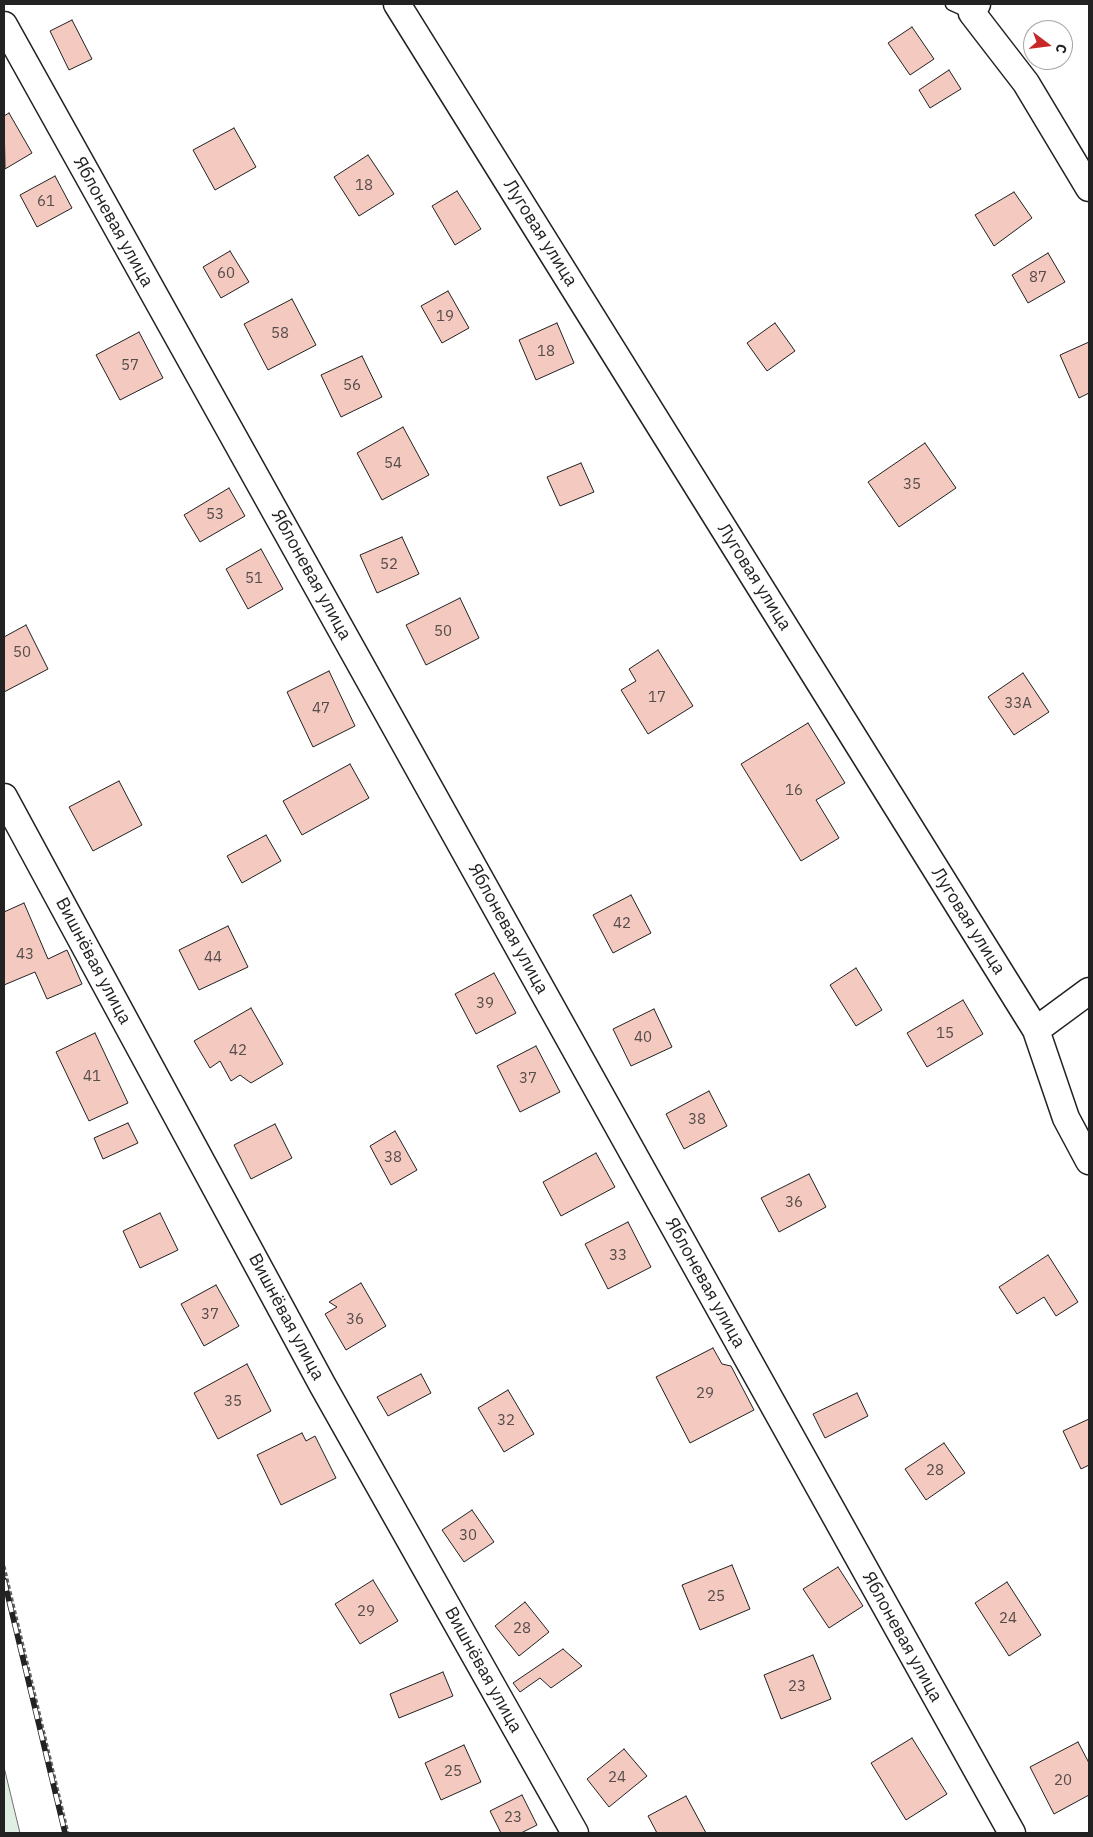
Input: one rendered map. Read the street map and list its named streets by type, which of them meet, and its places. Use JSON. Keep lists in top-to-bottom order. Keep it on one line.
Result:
{"streets":{"street":["Яблоневая улица","Луговая улица","Вишнёвая улица"]},"house_numbers":["18","61","60","87","19","58","18","57","56","54","35","53","52","51","50","50","17","33А","47","16","42","43","44","39","15","40","42","41","37","38","38","36","33","37","36","29","35","32","28","30","25","29","24","28","23","25","24","20","23"],"north":"right"}
